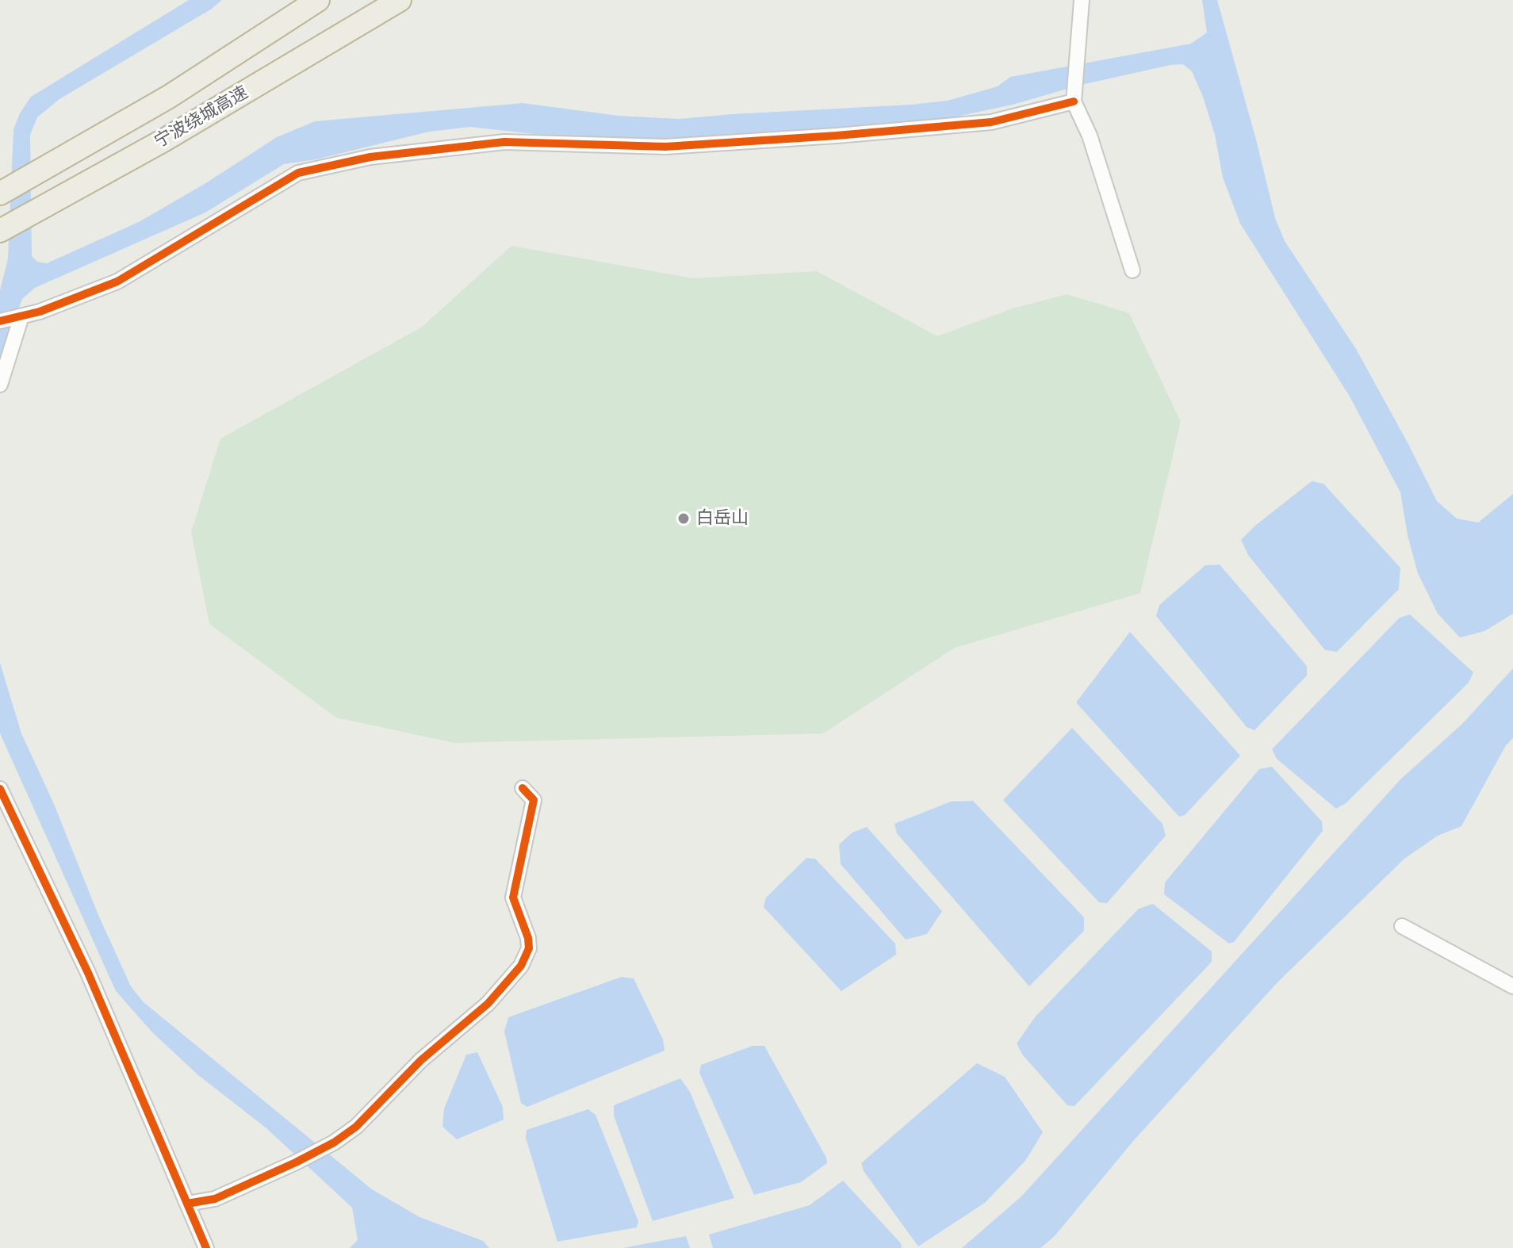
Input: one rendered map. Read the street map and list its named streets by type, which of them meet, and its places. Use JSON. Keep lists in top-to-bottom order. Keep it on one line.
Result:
{"streets":{"highway":["宁波绕城高速"]},"places":["白岳山"]}
